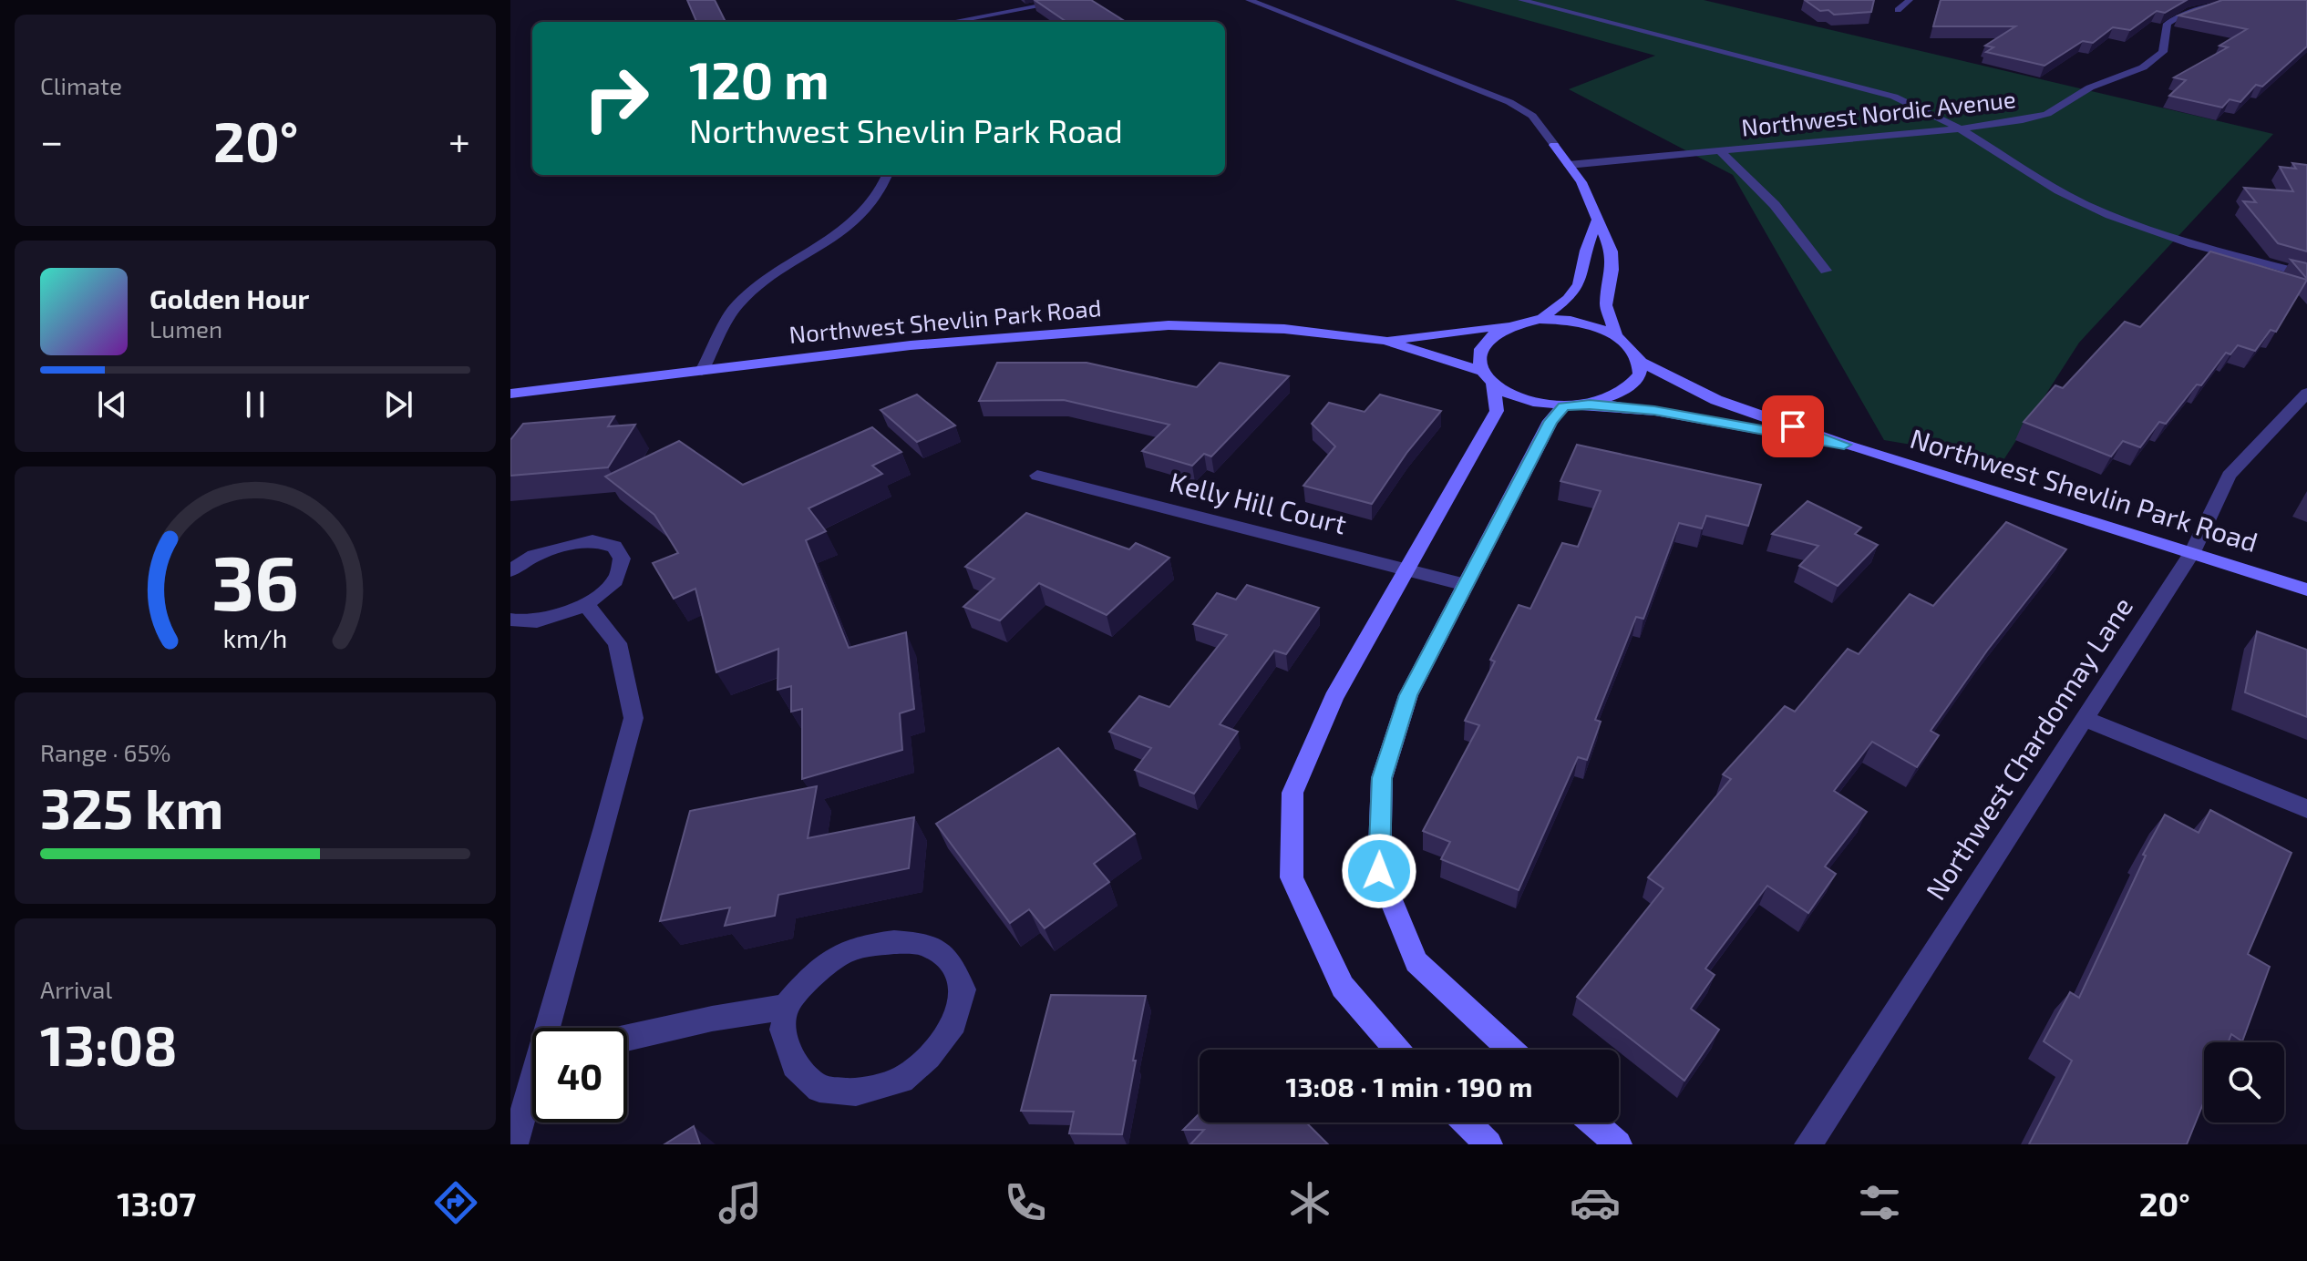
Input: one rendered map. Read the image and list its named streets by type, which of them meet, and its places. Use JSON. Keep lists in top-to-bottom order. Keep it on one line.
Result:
{"streets":{"street":["Northwest Nordic Avenue","Northwest Shevlin Park Road","Kelly Hill Court","Northwest Chardonnay Lane"]},"crossings":[["Northwest Shevlin Park Road","Northwest Chardonnay Lane"]],"page":{"tile":["Climate",["Range · 65%","325 km"],["Arrival","13:08"]],"turn":["120 m","Northwest Shevlin Park Road"],"heat":["−","20°","+"],"song":["Golden Hour","Lumen"],"limit":"40","trip":"13:08 · 1 min · 190 m","tabs":["13:07","20°"],"gauge":["36","km/h"]}}
